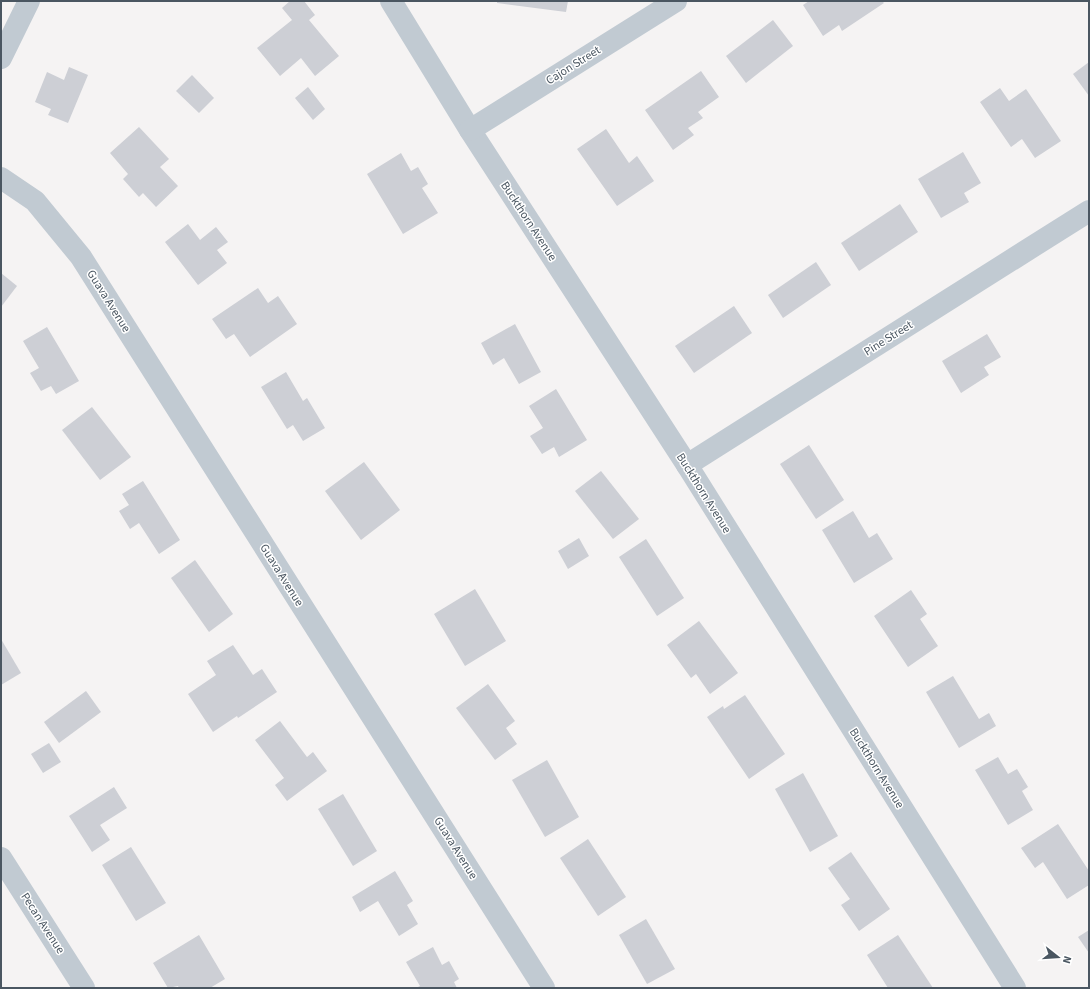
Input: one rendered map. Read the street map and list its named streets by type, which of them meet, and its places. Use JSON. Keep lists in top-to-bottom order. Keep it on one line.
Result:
{"streets":{"street":["Cajon Street","Buckthorn Avenue","Guava Avenue","Pine Street","Pecan Avenue"]},"crossings":[["Cajon Street","Buckthorn Avenue"],["Buckthorn Avenue","Pine Street"]],"north":"right"}
